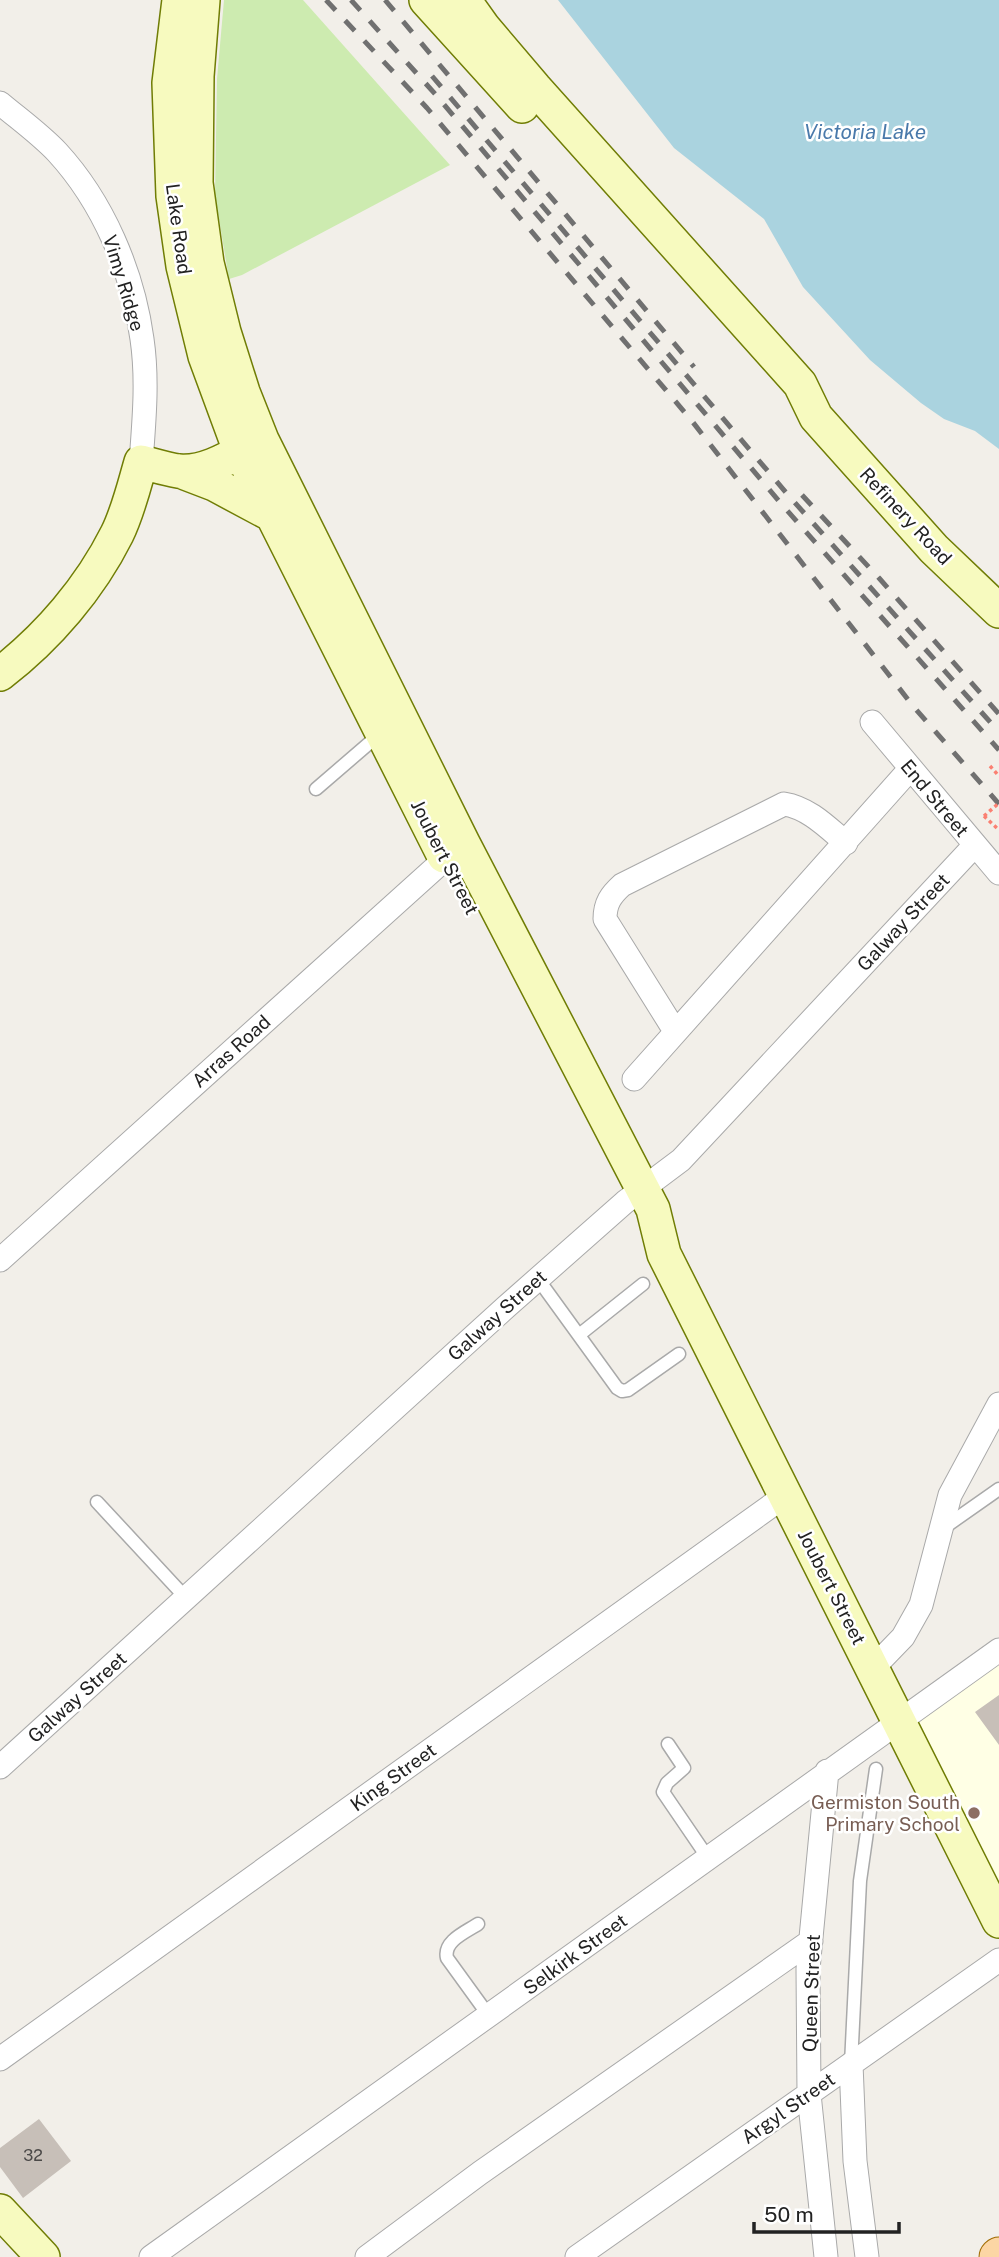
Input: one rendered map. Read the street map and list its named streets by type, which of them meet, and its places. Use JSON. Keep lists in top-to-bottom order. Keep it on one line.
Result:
{"streets":{"main road":["Lake Road","Vimy Ridge","Refinery Road","Joubert Street"],"street":["End Street","Galway Street","Arras Road","King Street","Selkirk Street","Queen Street","Argyl Street"]},"crossings":[["Lake Road","Joubert Street"],["End Street","Galway Street"],["Joubert Street","Galway Street"],["Joubert Street","Arras Road"],["Joubert Street","King Street"],["Joubert Street","Selkirk Street"],["Selkirk Street","Queen Street"],["Queen Street","Argyl Street"]],"water":["Victoria Lake"],"places":["Germiston South Primary School"],"house_numbers":["32"],"scale_bar":"50 m"}
